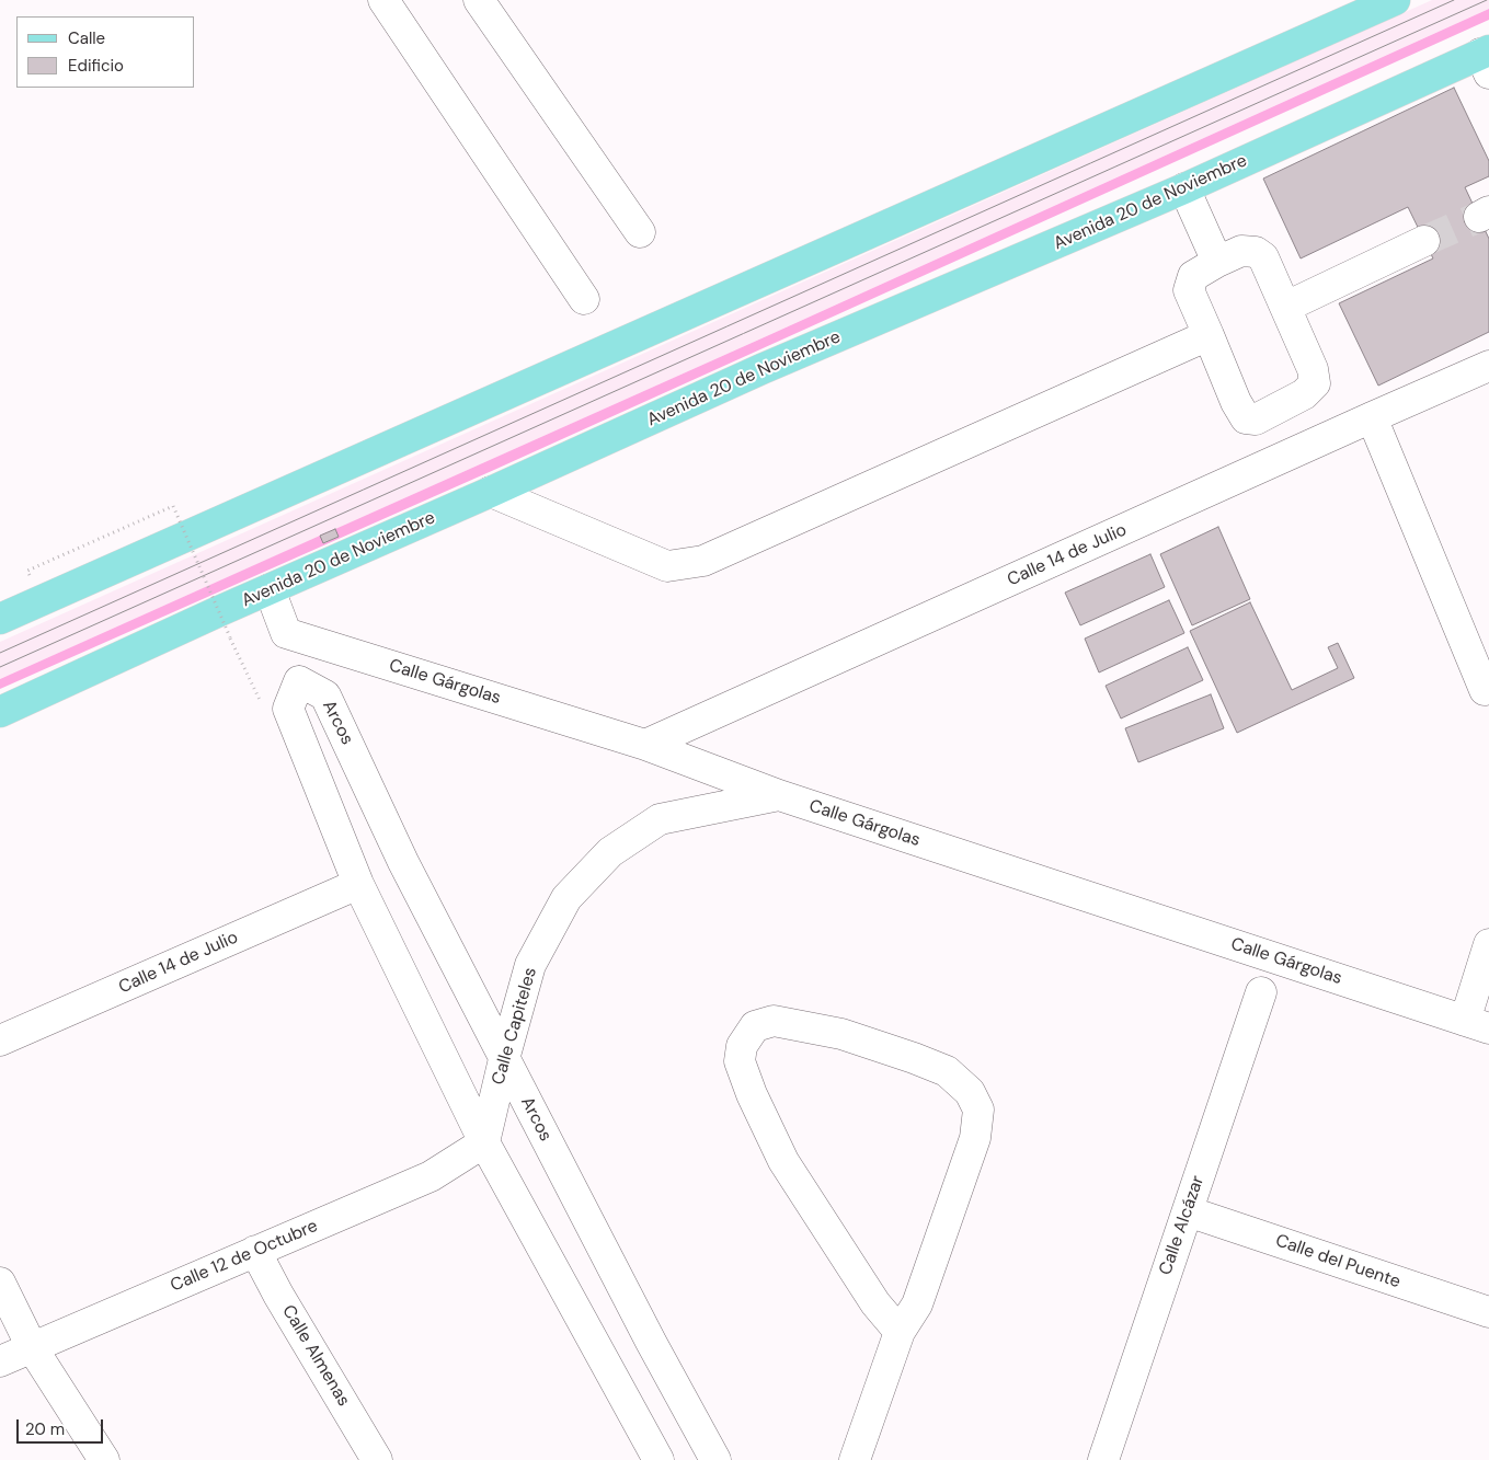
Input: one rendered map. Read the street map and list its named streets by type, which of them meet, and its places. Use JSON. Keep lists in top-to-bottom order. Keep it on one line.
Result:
{"streets":{"main road":["Avenida 20 de Noviembre"],"street":["Calle 14 de Julio","Calle Gárgolas","Arcos","Calle Capiteles","Calle Alcázar","Calle 12 de Octubre","Calle del Puente","Calle Almenas"]},"crossings":[["Calle 14 de Julio","Calle Gárgolas"],["Calle 14 de Julio","Arcos"],["Calle Gárgolas","Calle Capiteles"],["Arcos","Calle Capiteles"],["Arcos","Calle 12 de Octubre"],["Calle Capiteles","Calle 12 de Octubre"],["Calle Alcázar","Calle del Puente"],["Calle 12 de Octubre","Calle Almenas"]],"legend":["Calle","Edificio"],"scale_bar":"20 m"}
